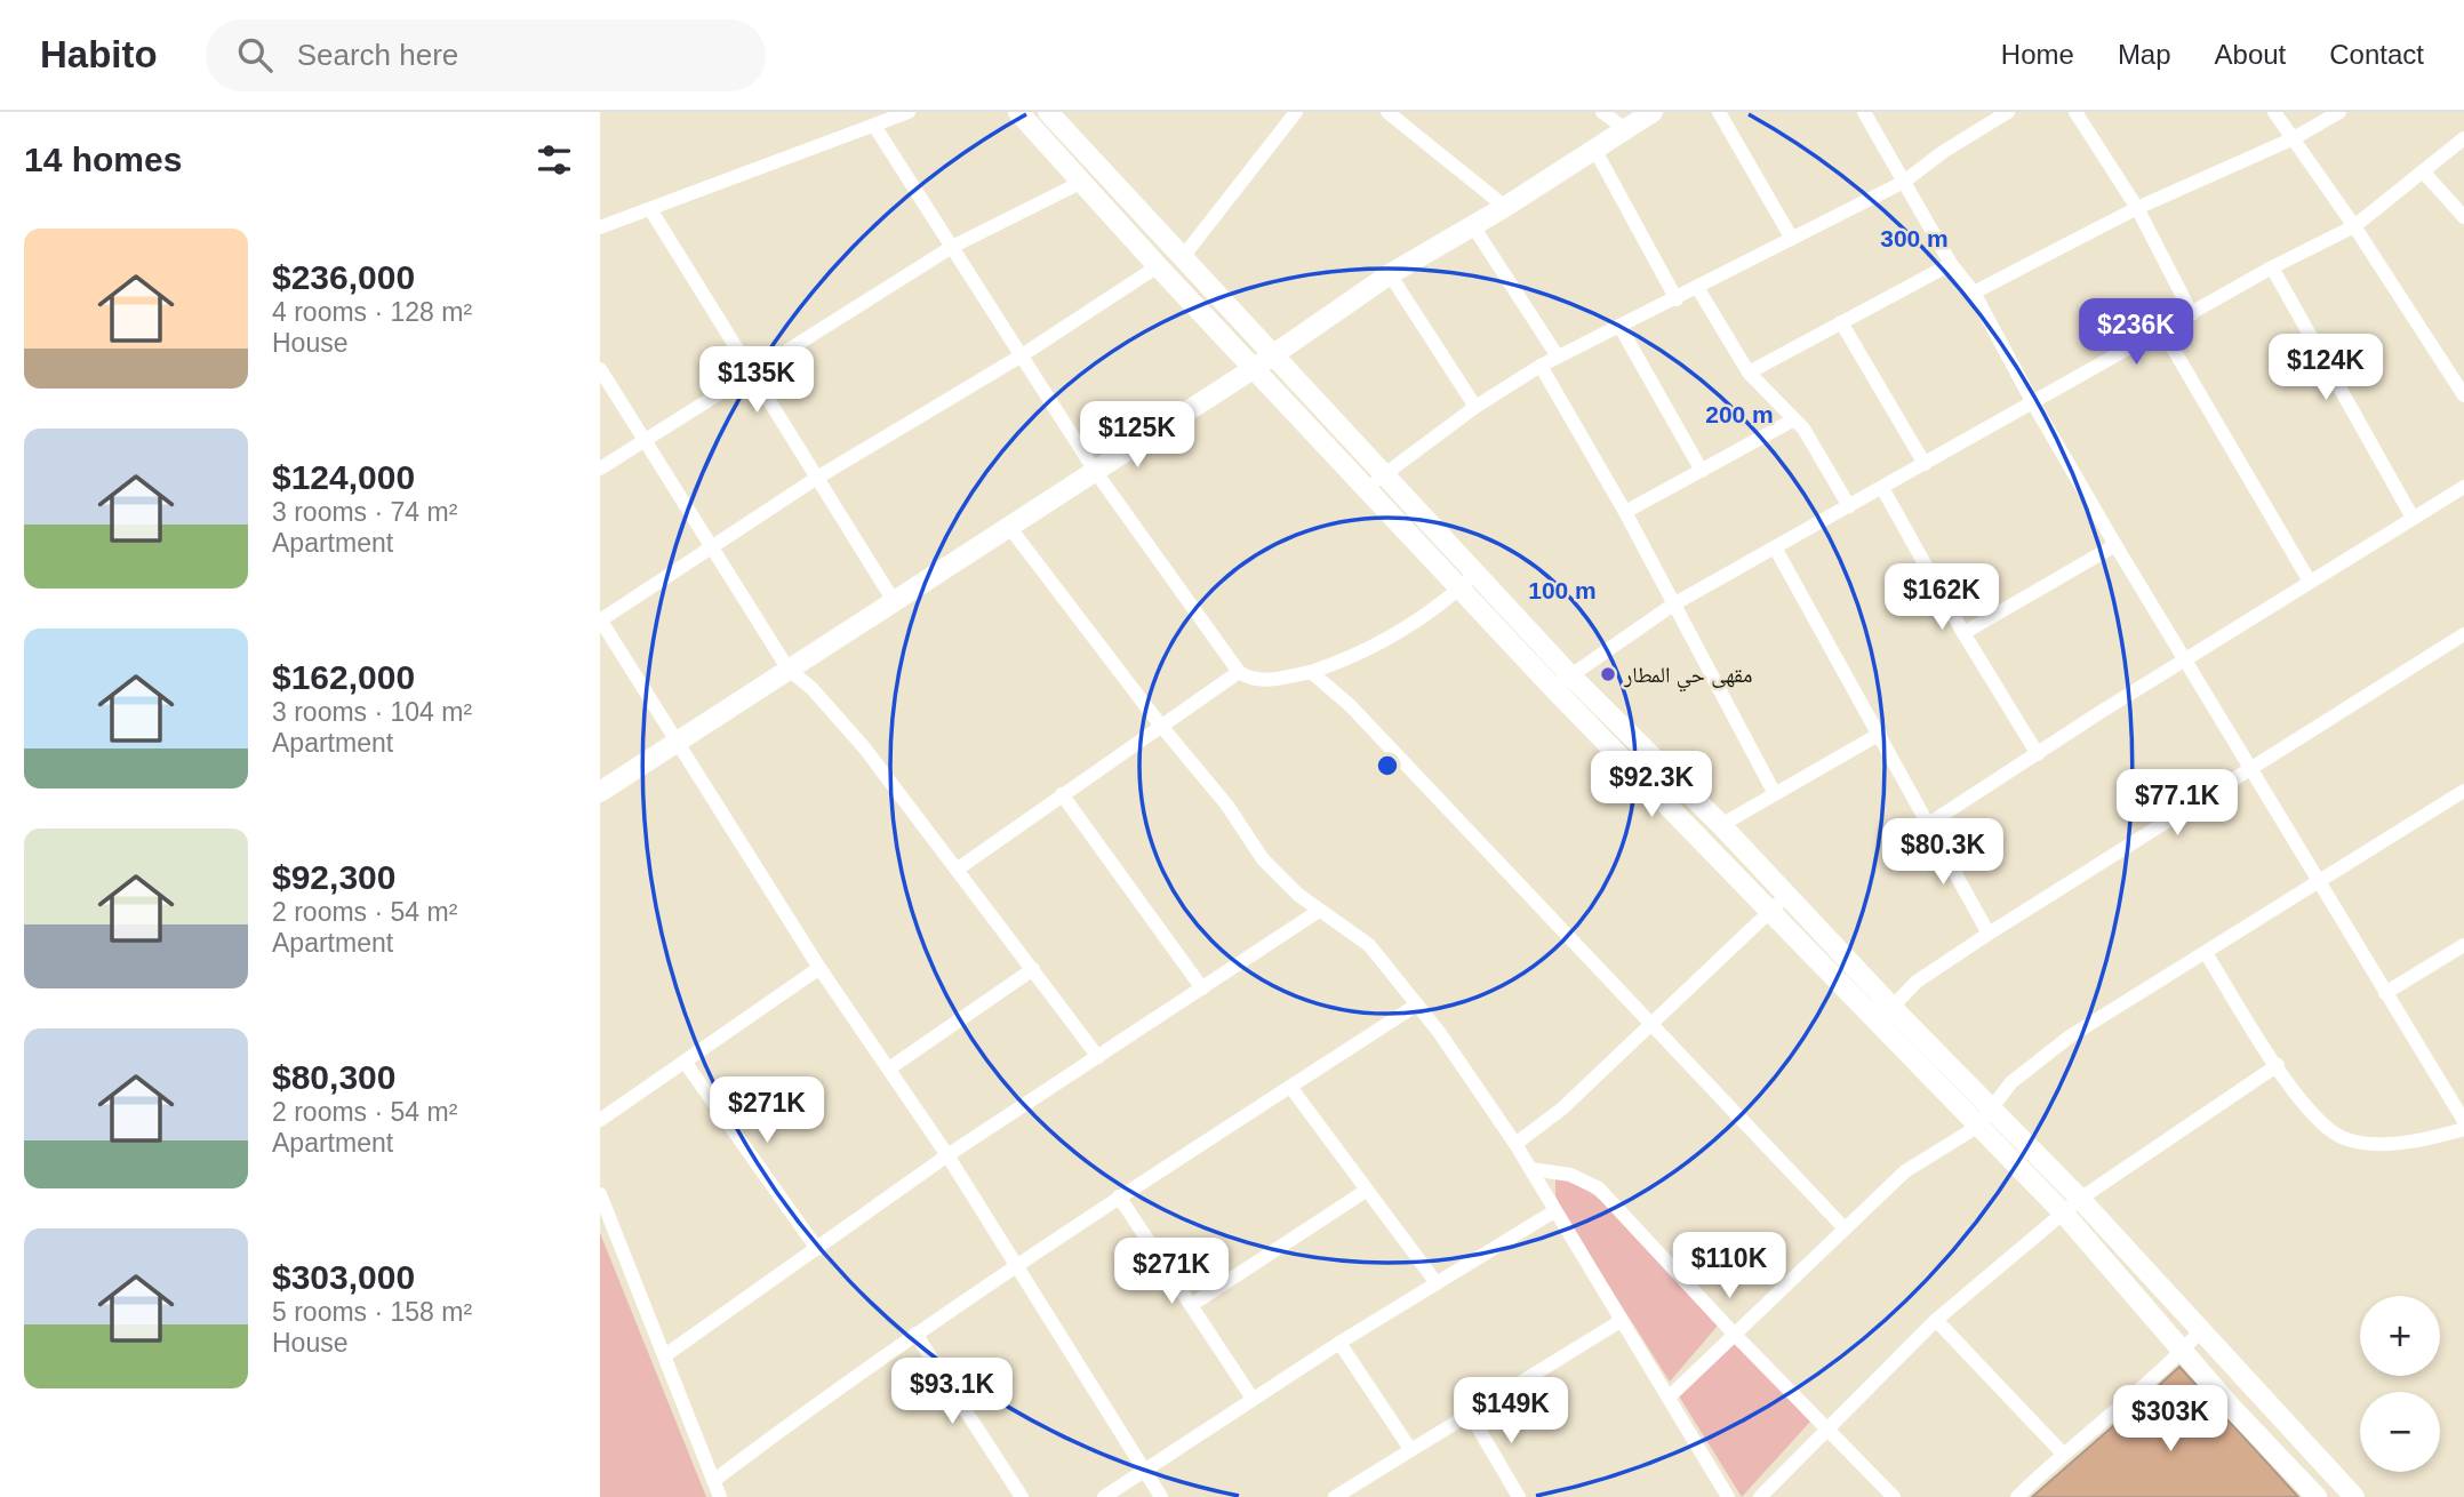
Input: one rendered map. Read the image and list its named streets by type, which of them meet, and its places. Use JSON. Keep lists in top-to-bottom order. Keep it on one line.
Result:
{"places":["مقهى حي المطار"],"page":{"header":"Habito","search":"Search here","nav":["Home","Map","About","Contact"],"heading":"14 homes","list":[{"name":"$236,000","note":"4 rooms · 128 m² · House"},{"name":"$124,000","note":"3 rooms · 74 m² · Apartment"},{"name":"$162,000","note":"3 rooms · 104 m² · Apartment"},{"name":"$92,300","note":"2 rooms · 54 m² · Apartment"},{"name":"$80,300","note":"2 rooms · 54 m² · Apartment"},{"name":"$303,000","note":"5 rooms · 158 m² · House"}],"price":["$236K","$124K","$135K","$125K","$162K","$92.3K","$77.1K","$80.3K","$271K","$110K","$271K","$93.1K","$149K","$303K"],"map_buttons":["+","−"]},"rings":["300 m","200 m","100 m"]}
